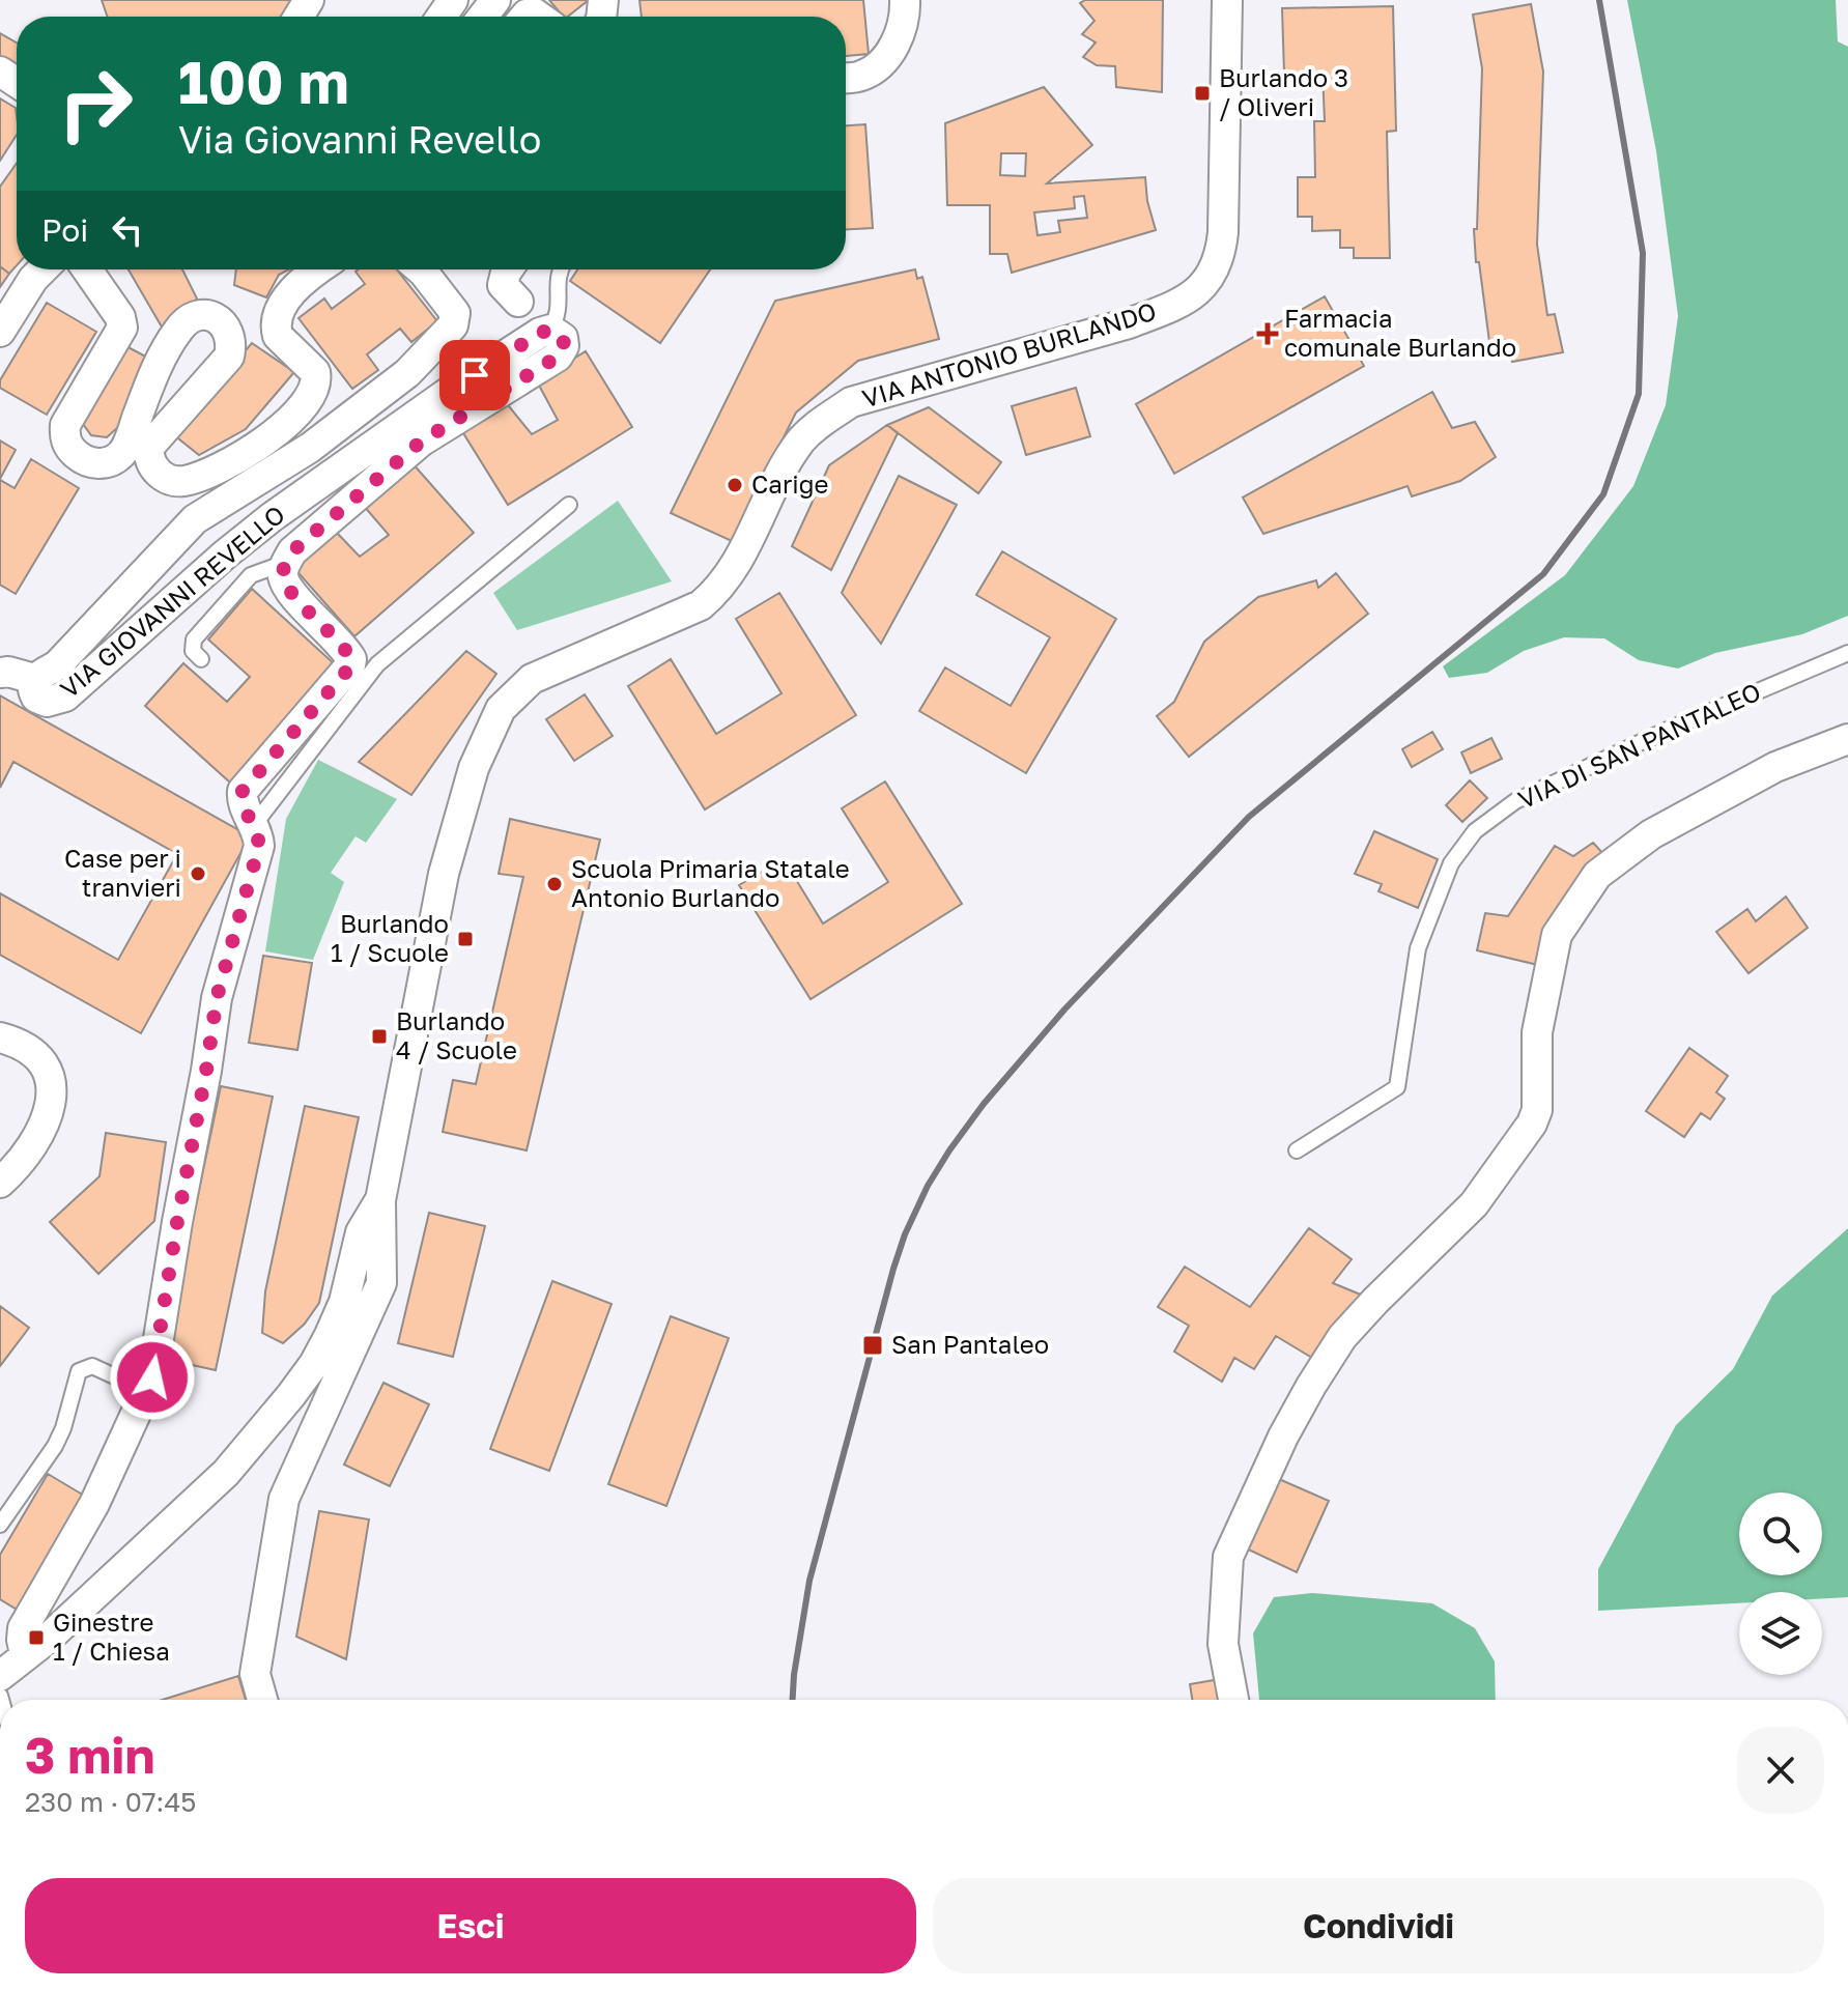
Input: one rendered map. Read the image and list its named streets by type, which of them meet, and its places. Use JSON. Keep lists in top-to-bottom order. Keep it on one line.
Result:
{"streets":{"street":["VIA ANTONIO BURLANDO","VIA GIOVANNI REVELLO"],"lane":["VIA DI SAN PANTALEO"]},"places":{"transit":["Burlando 3 / Oliveri","Burlando 1 / Scuole","Burlando 4 / Scuole","San Pantaleo","Ginestre 1 / Chiesa"],"health":["Farmacia comunale Burlando"],"other":["Carige","Case per i tranvieri","Scuola Primaria Statale Antonio Burlando"]},"page":{"turn":["100 m","Via Giovanni Revello"],"then":"Poi","heading":["3 min","230 m · 07:45"],"buttons":["Esci","Condividi"]}}
